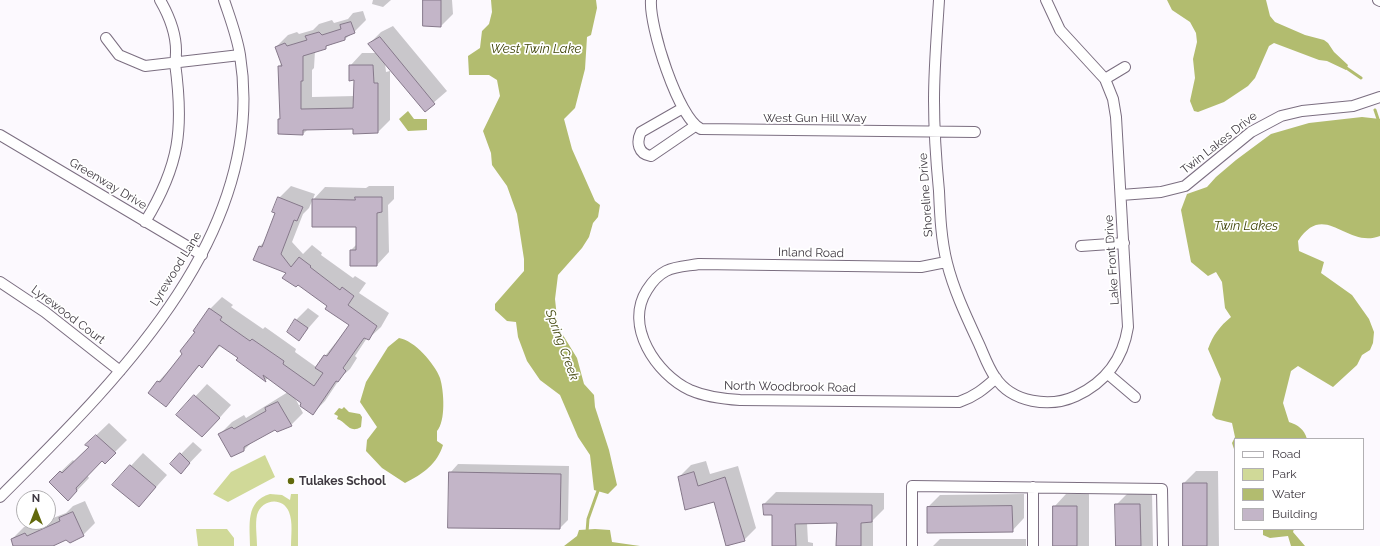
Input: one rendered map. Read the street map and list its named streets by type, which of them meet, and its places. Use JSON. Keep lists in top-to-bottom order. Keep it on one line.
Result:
{"streets":{"street":["West Gun Hill Way","Twin Lakes Drive","Greenway Drive","Shoreline Drive","Inland Road","Lake Front Drive","Lyrewood Lane","Lyrewood Court","North Woodbrook Road"]},"crossings":[["West Gun Hill Way","Shoreline Drive"],["Twin Lakes Drive","Lake Front Drive"],["Greenway Drive","Lyrewood Lane"],["Shoreline Drive","Inland Road"],["Shoreline Drive","Lake Front Drive"],["Shoreline Drive","North Woodbrook Road"],["Inland Road","North Woodbrook Road"],["Lake Front Drive","North Woodbrook Road"],["Lyrewood Lane","Lyrewood Court"]],"water":["West Twin Lake","Twin Lakes","Spring Creek"],"places":["Tulakes School"],"legend":["Road","Park","Water","Building"],"north":"top"}
